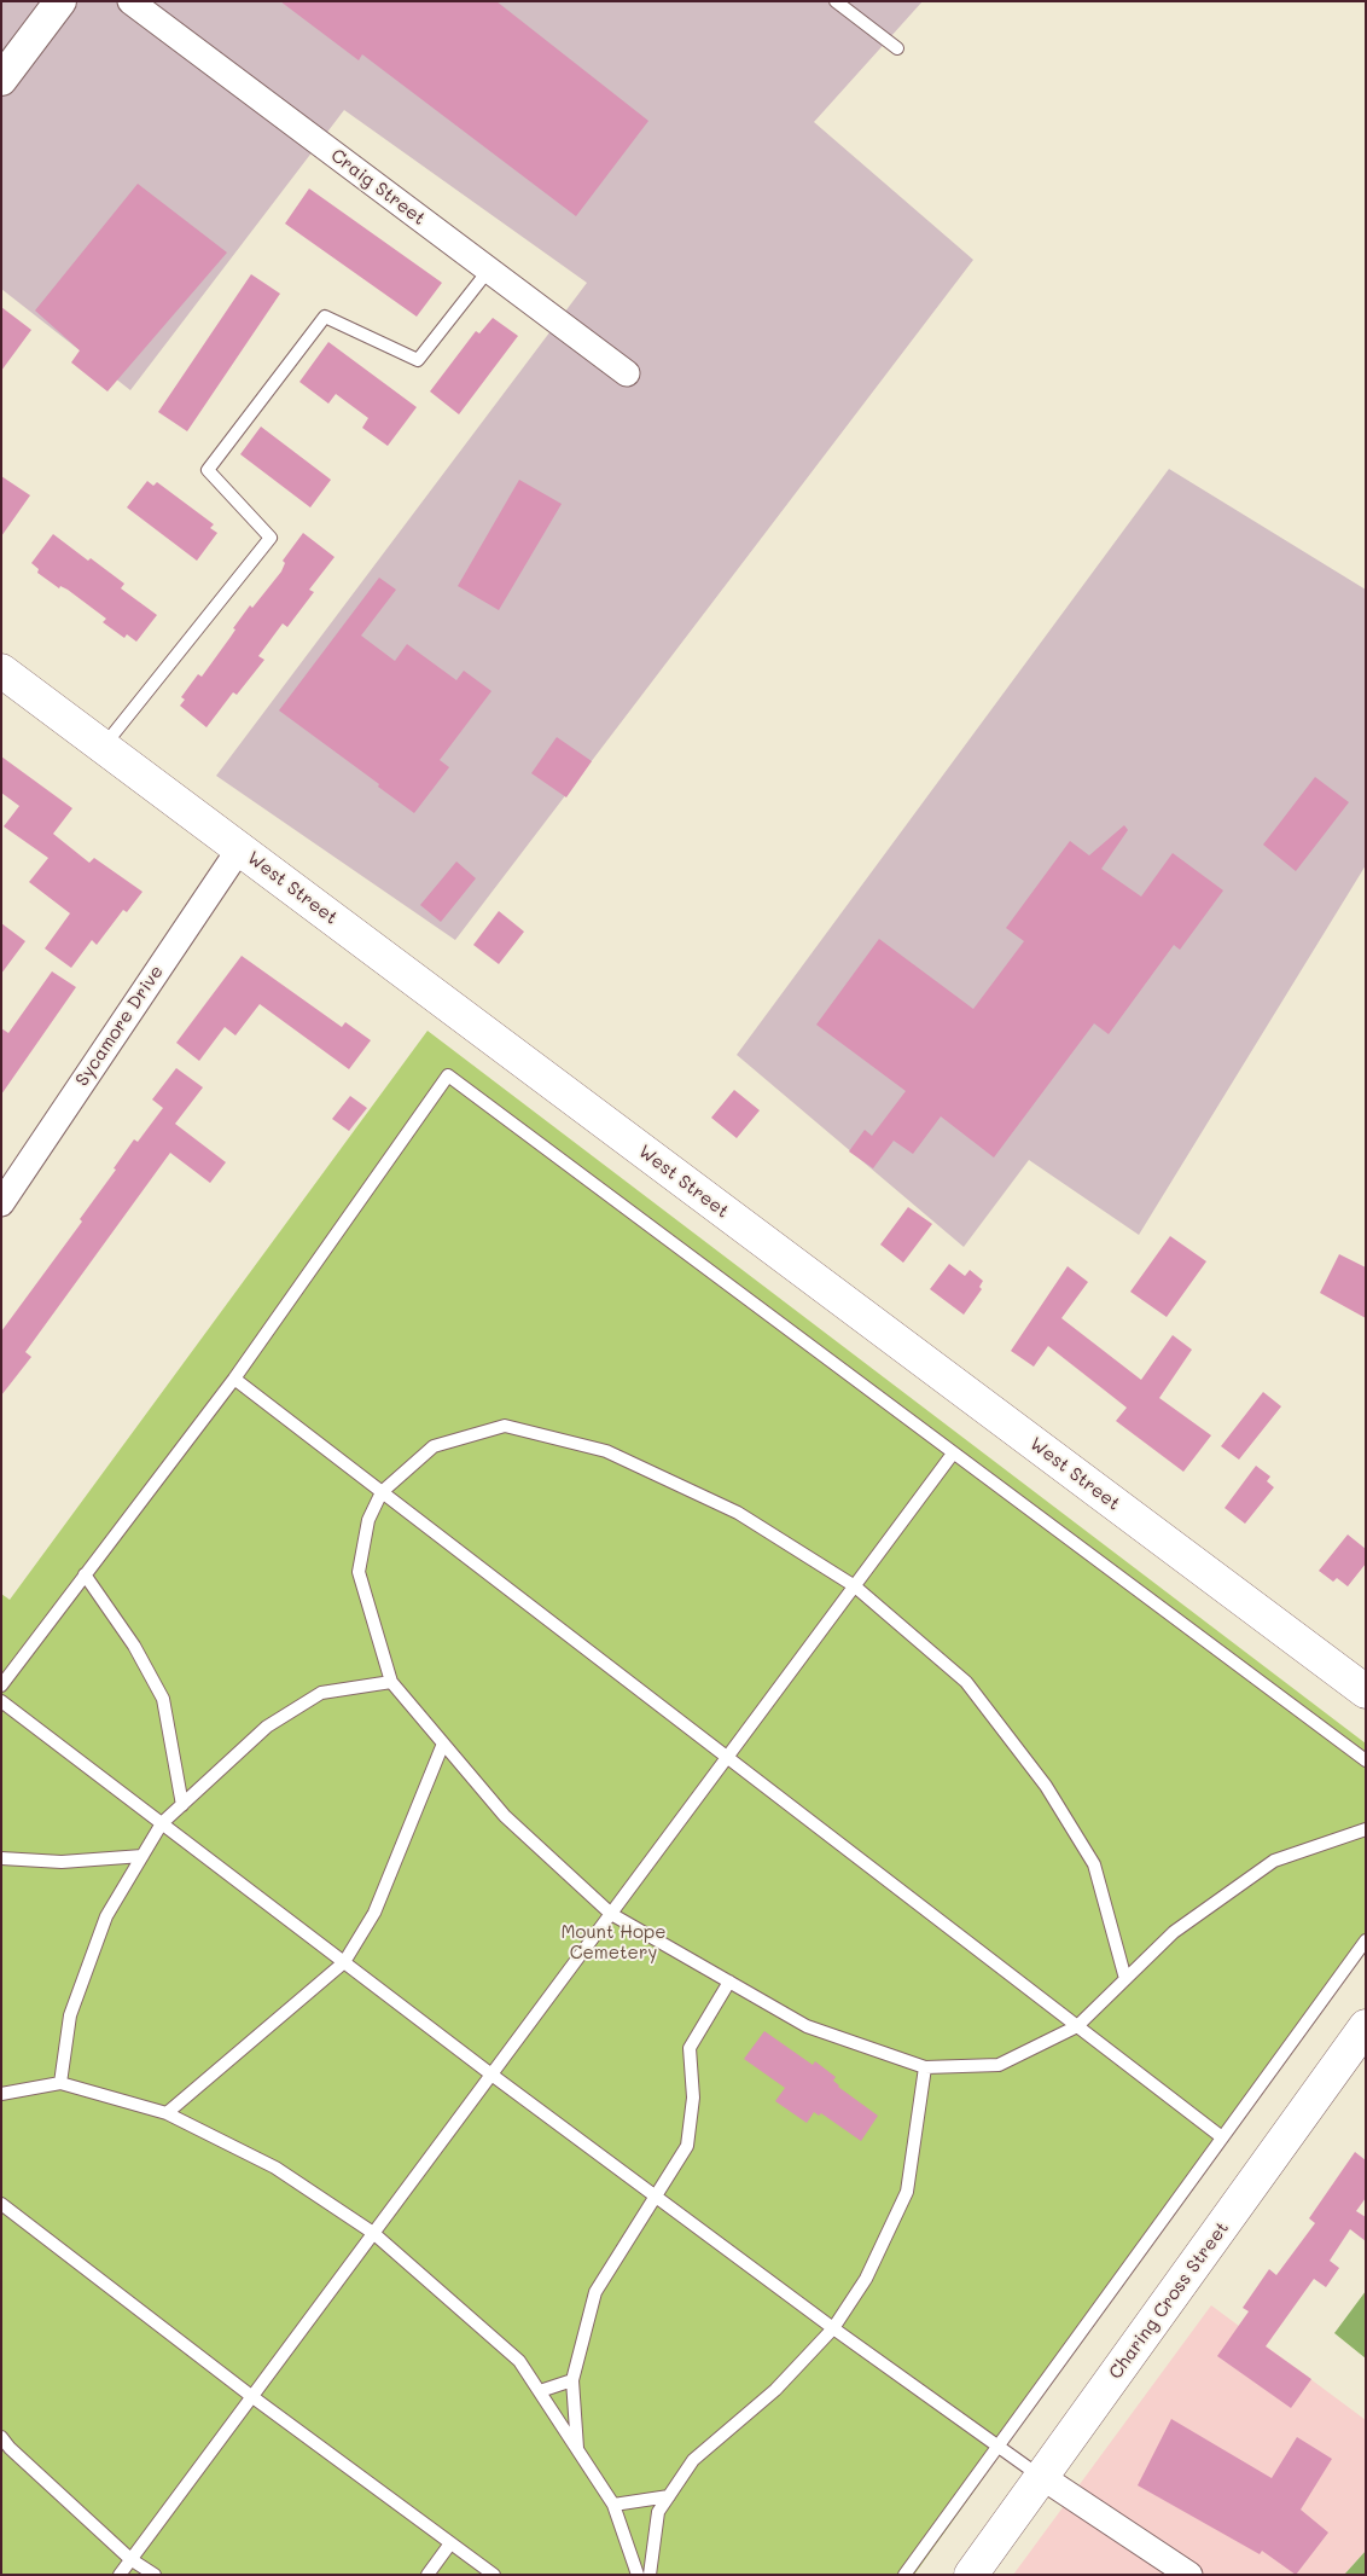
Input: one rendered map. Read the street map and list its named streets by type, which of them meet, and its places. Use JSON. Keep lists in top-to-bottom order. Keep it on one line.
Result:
{"streets":{"main road":["West Street","Charing Cross Street"],"street":["Craig Street","Sycamore Drive"]},"crossings":[["West Street","Sycamore Drive"]],"parks":["Mount Hope Cemetery"]}
